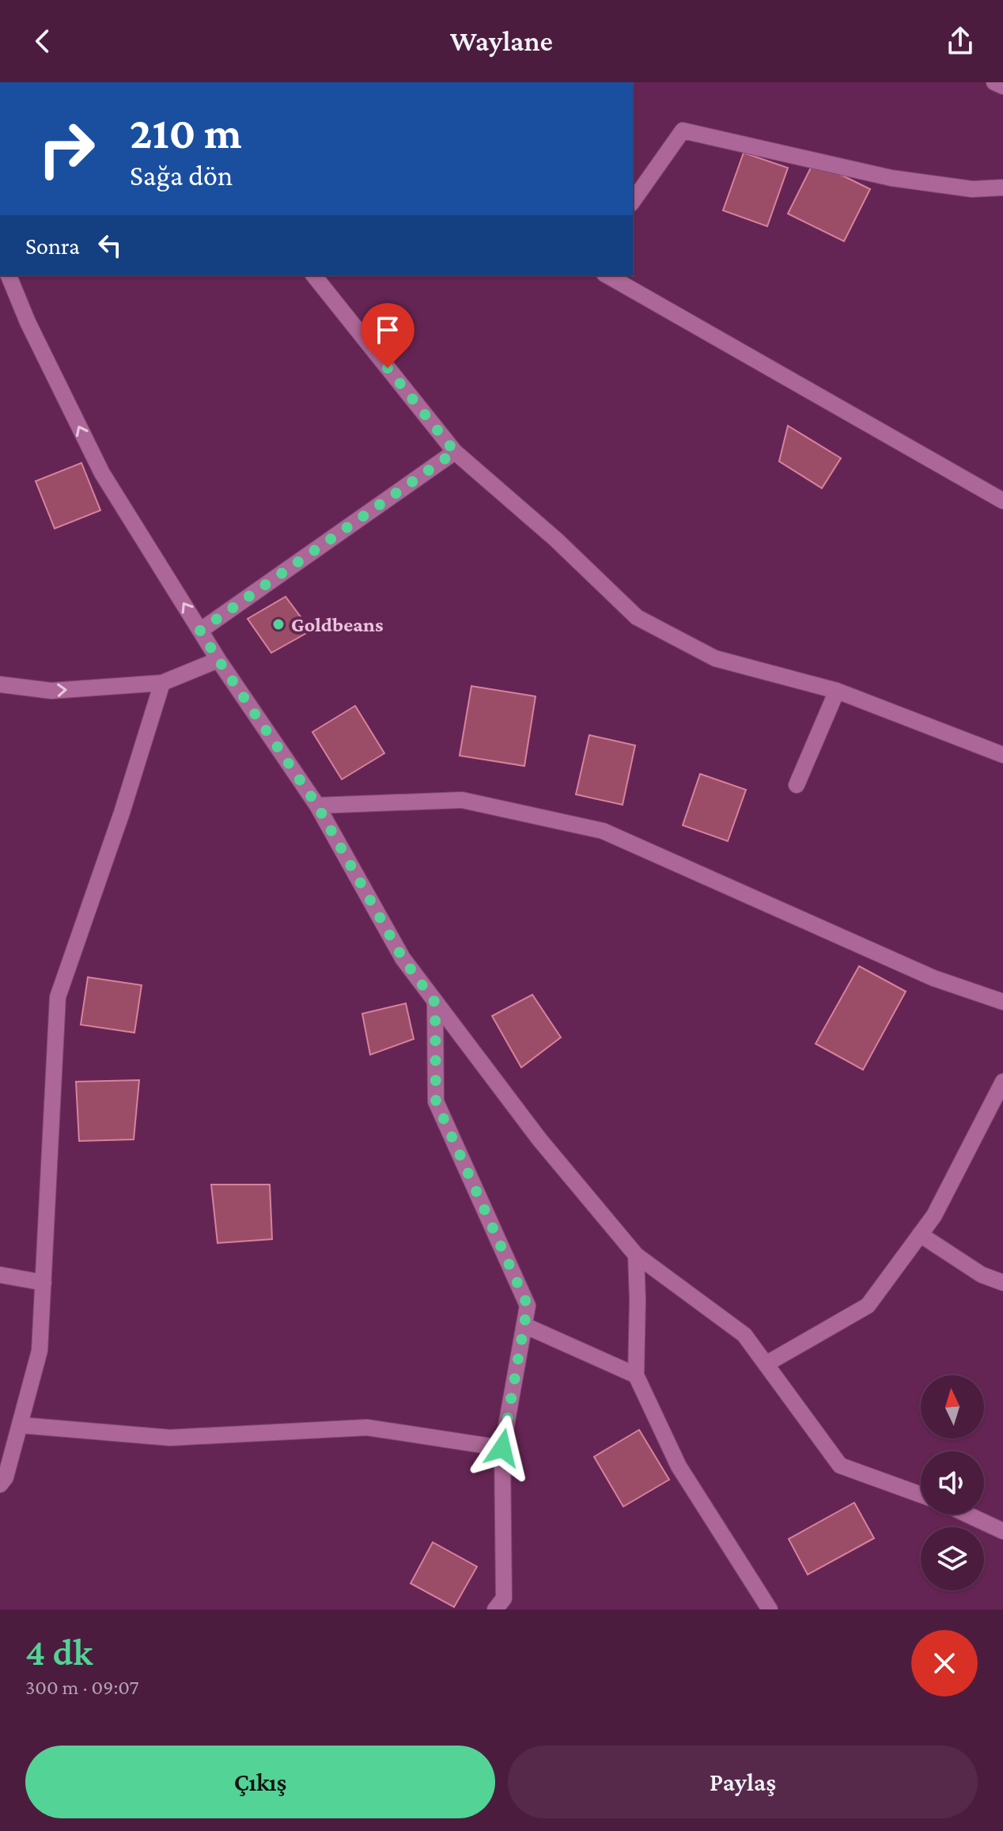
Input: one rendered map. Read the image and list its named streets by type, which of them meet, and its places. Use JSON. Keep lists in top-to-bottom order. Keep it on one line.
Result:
{"places":["Goldbeans"],"north":"top","page":{"header":"Waylane","turn":["210 m","Sağa dön"],"then":"Sonra","heading":["4 dk","300 m · 09:07"],"buttons":["Çıkış","Paylaş"]}}
